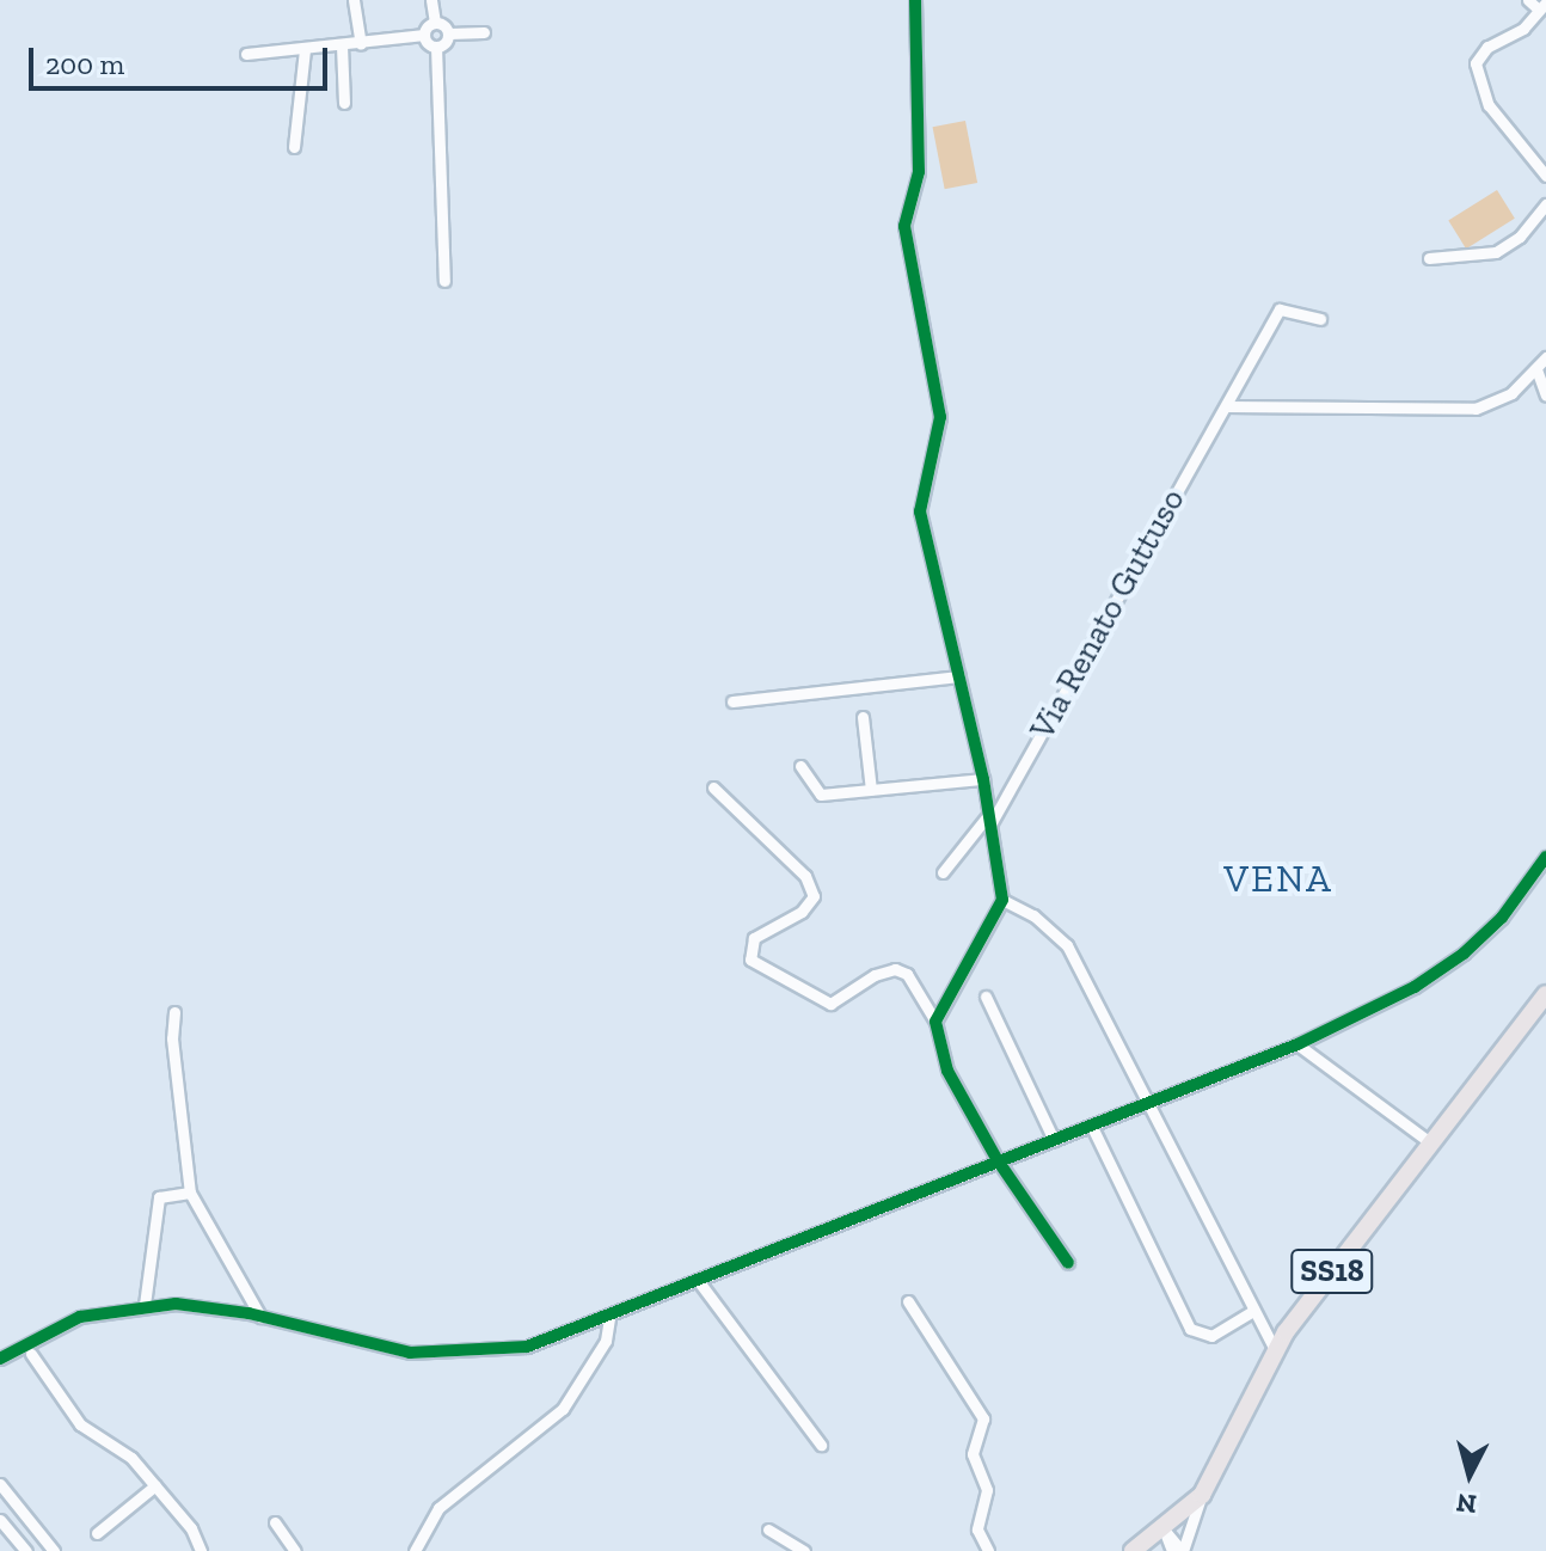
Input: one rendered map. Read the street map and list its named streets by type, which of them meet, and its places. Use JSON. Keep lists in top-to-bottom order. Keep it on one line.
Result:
{"streets":{"main road":["SS18"],"street":["Via Renato Guttuso"]},"districts":["VENA"],"scale_bar":"200 m","north":"bottom"}
